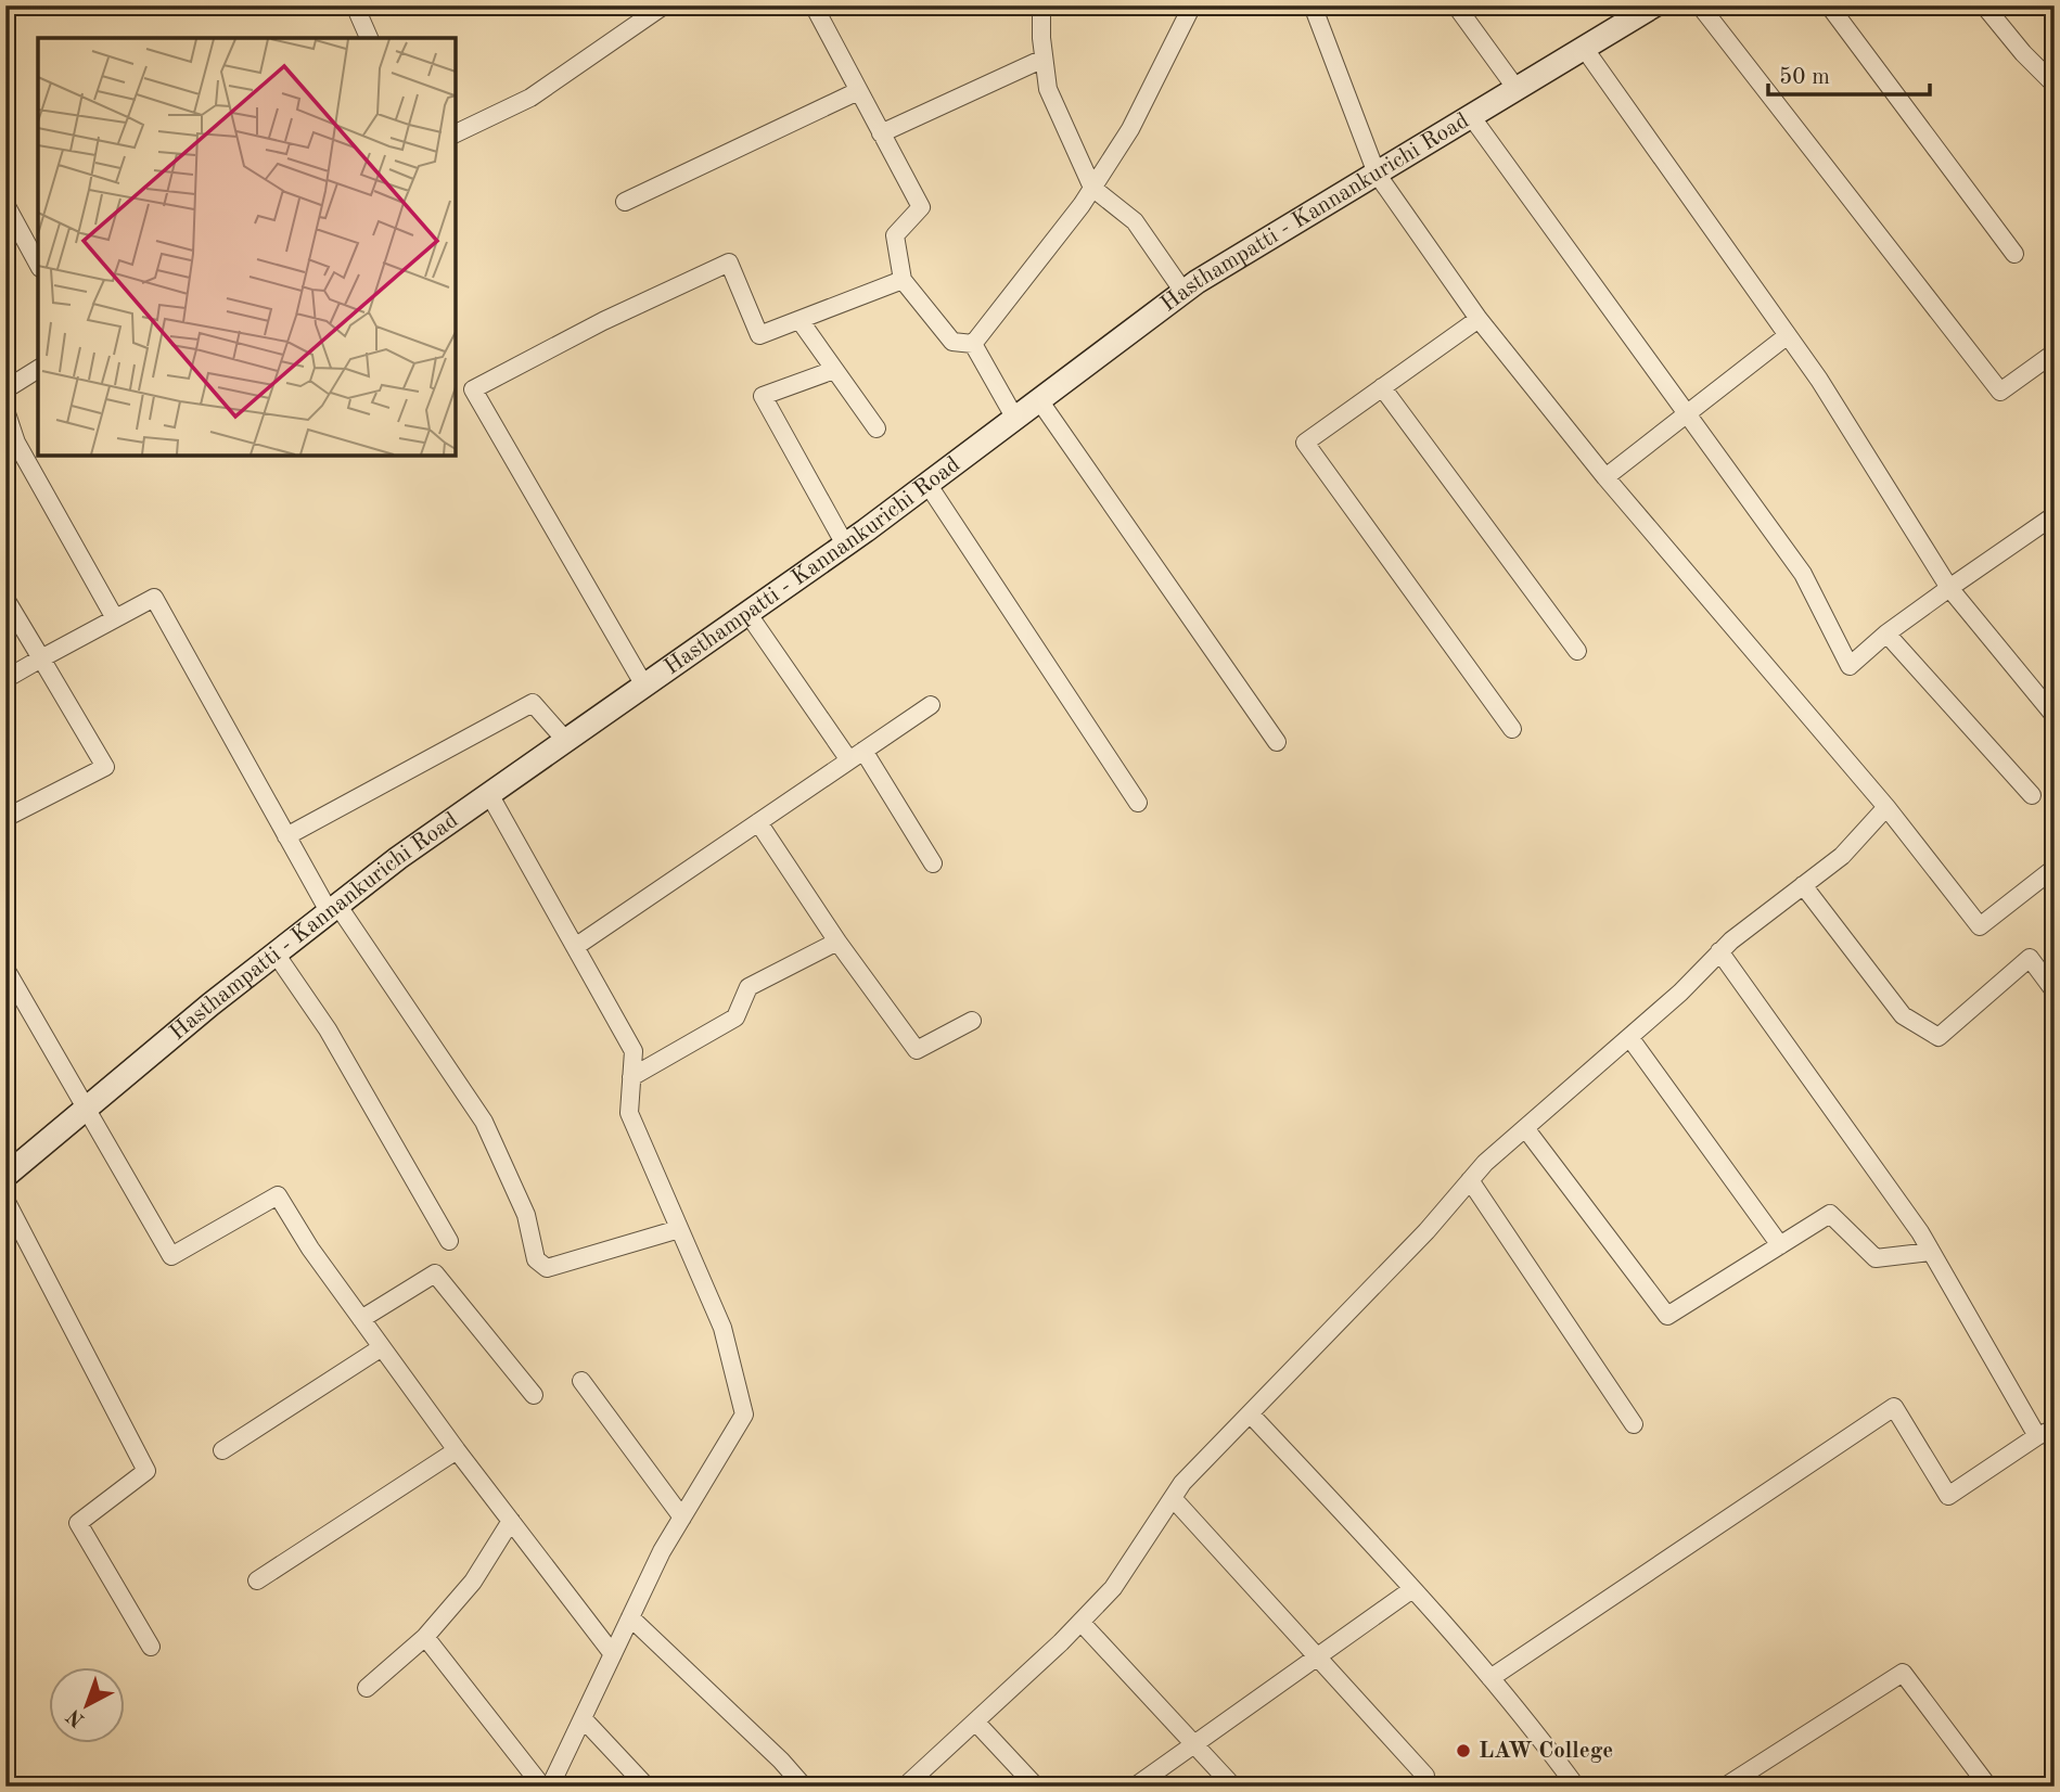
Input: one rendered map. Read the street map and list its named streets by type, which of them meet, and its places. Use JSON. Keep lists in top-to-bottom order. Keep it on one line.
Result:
{"streets":{"main road":["Hasthampatti - Kannankurichi Road"]},"places":["LAW College"],"scale_bar":"50 m","north":"bottom left"}
